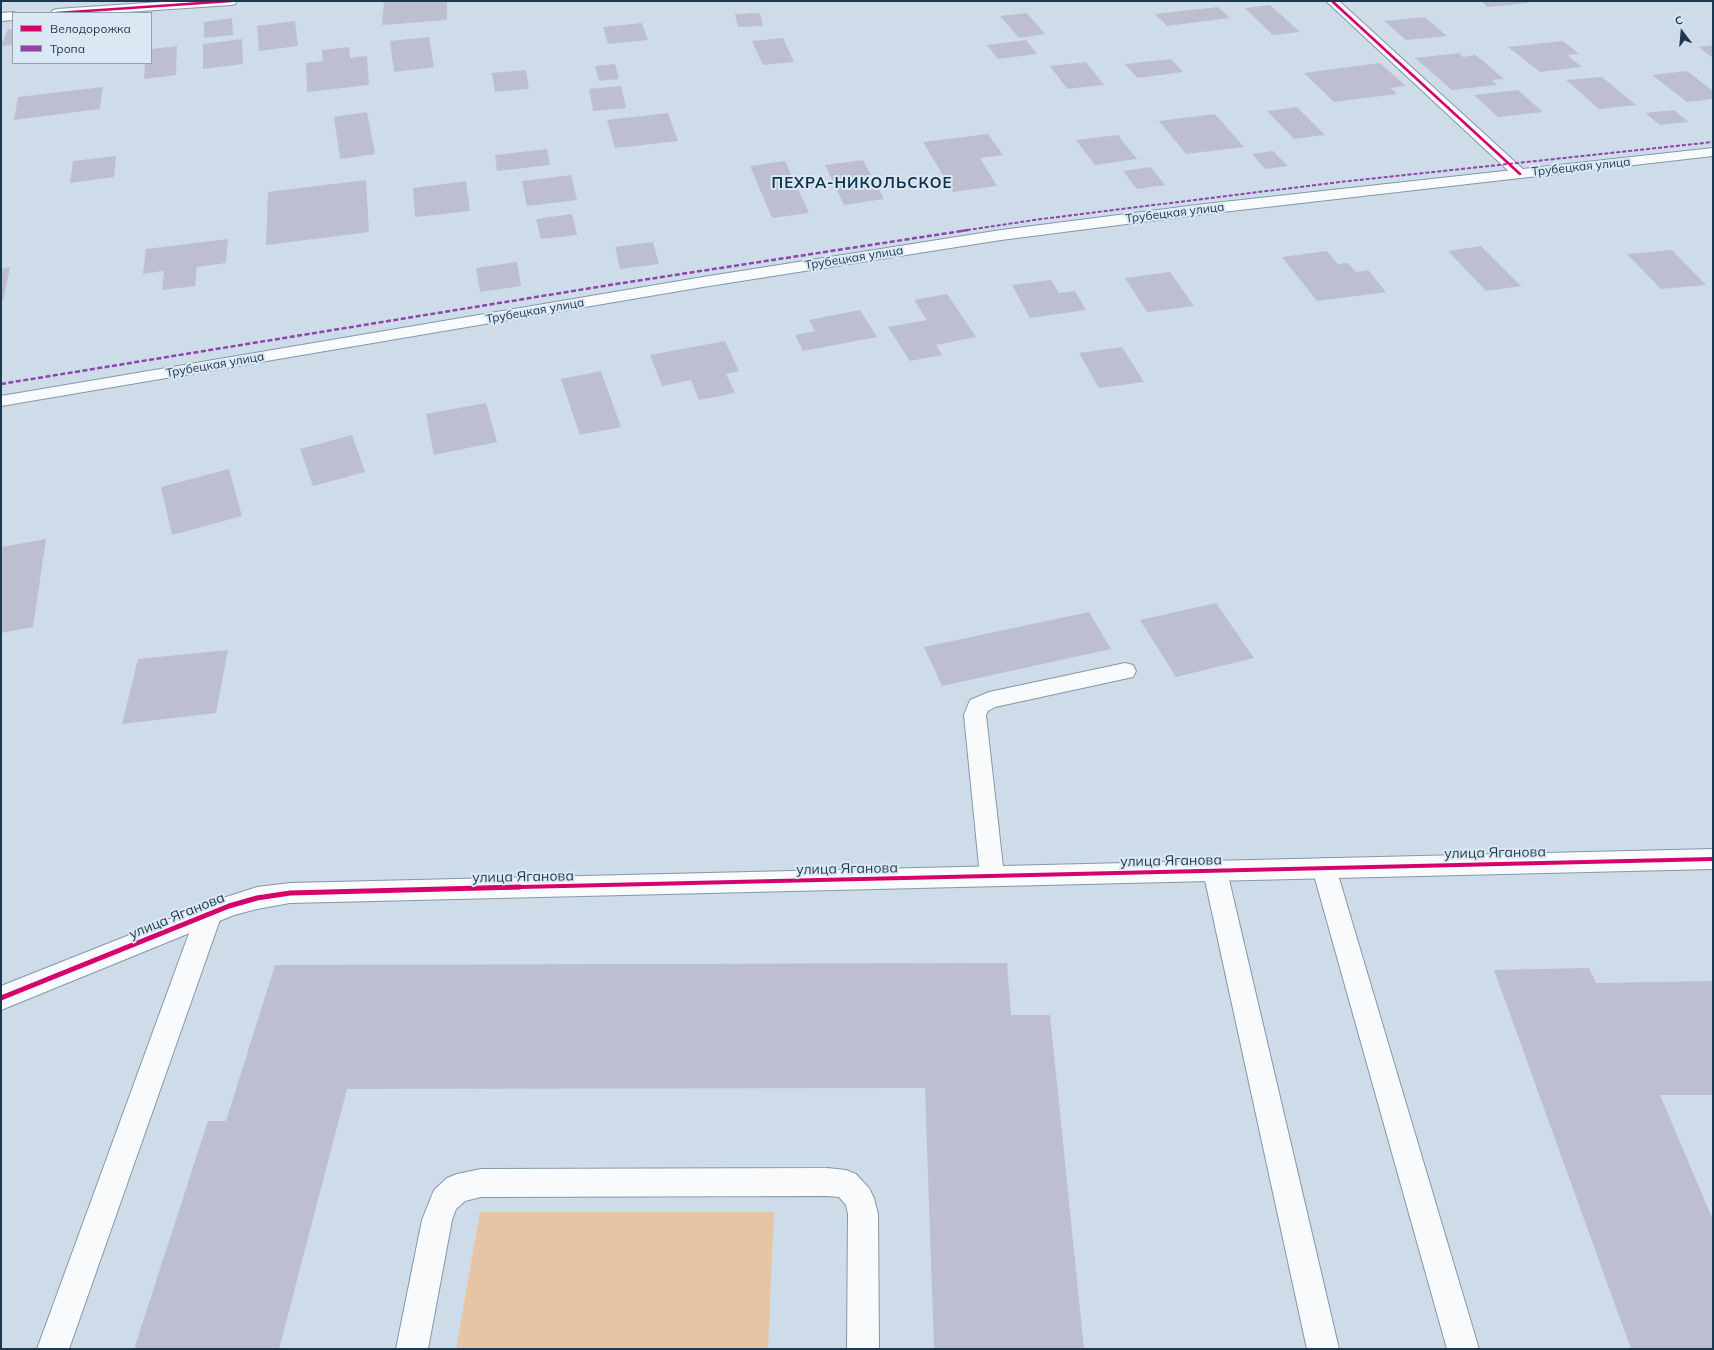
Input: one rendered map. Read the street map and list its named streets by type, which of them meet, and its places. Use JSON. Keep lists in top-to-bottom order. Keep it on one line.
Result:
{"streets":{"street":["Трубецкая улица","улица Яганова"]},"districts":["ПЕХРА-НИКОЛЬСКОЕ"],"legend":["Велодорожка","Тропа"],"north":"top"}
